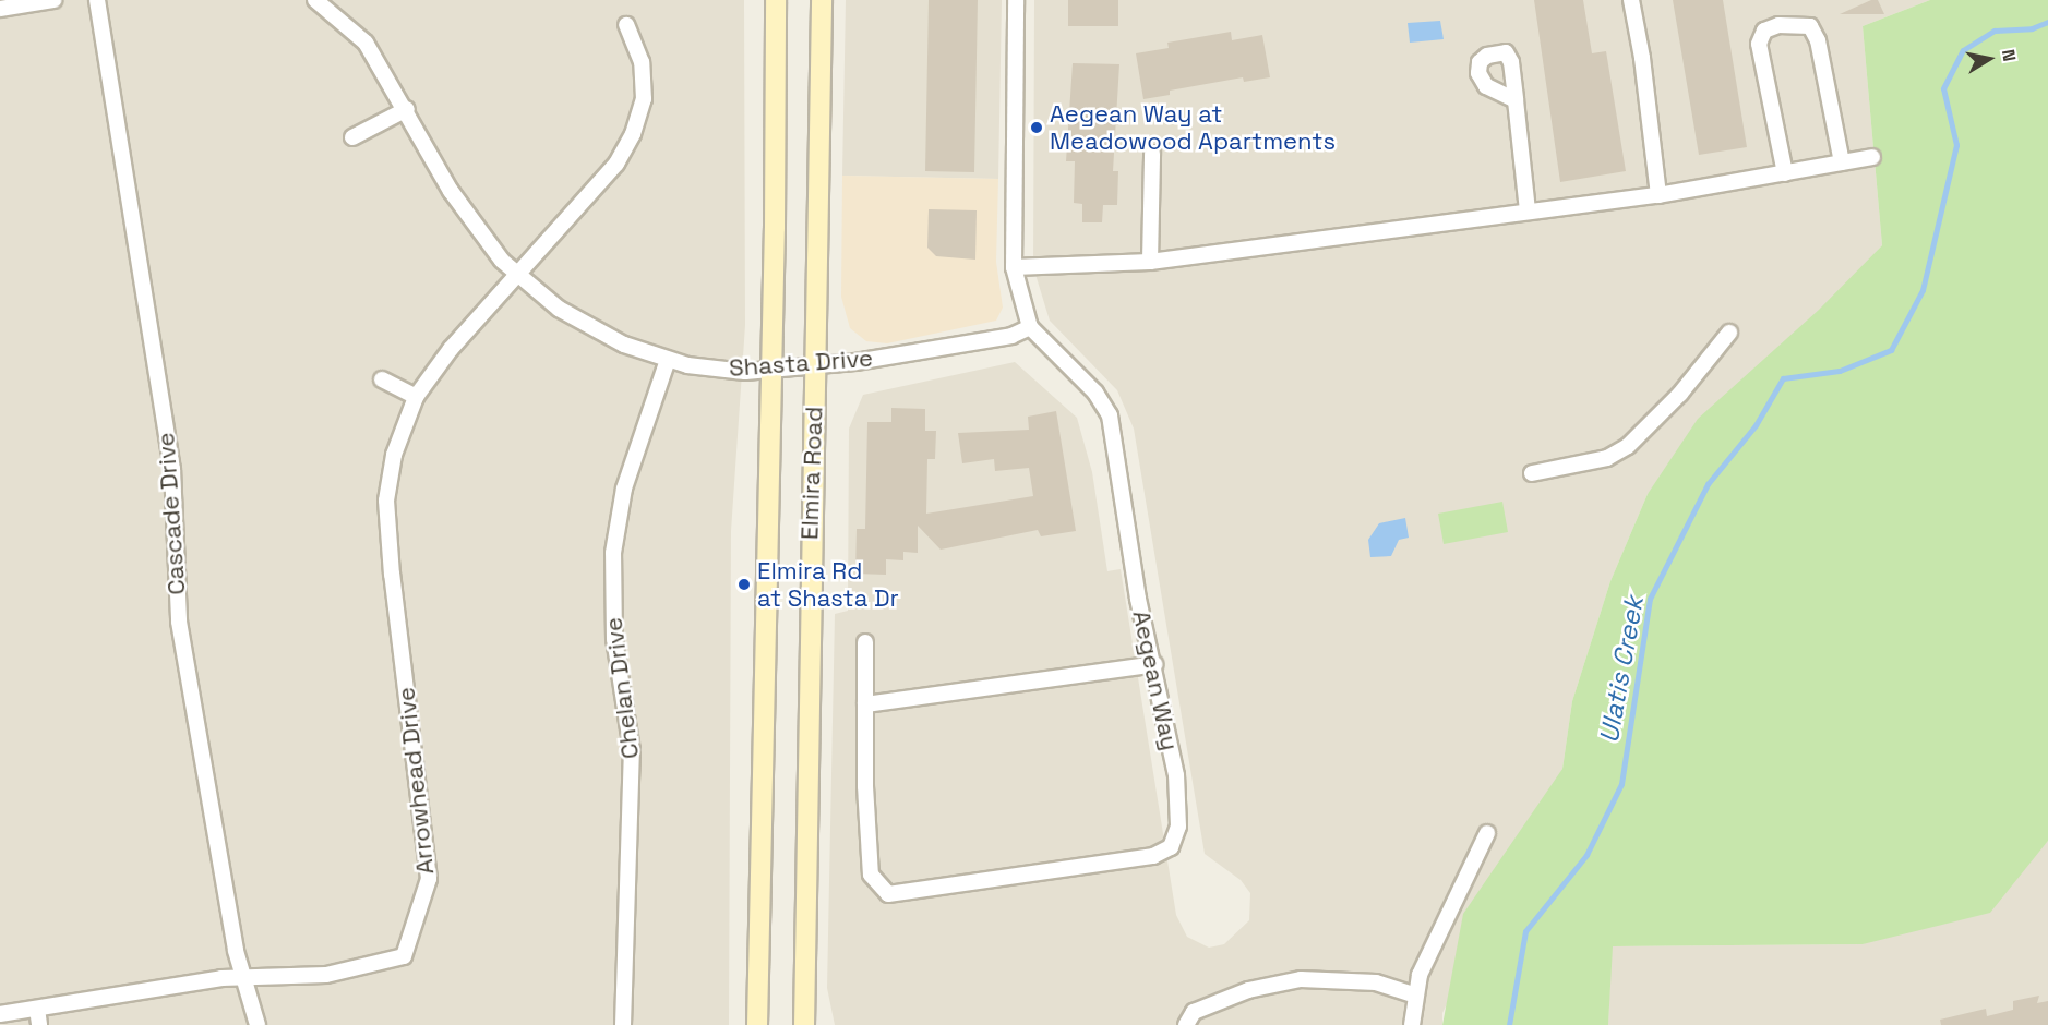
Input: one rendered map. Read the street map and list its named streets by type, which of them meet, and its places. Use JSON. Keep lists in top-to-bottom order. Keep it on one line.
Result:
{"streets":{"main road":["Elmira Road"],"street":["Shasta Drive","Cascade Drive","Aegean Way","Chelan Drive","Arrowhead Drive"]},"crossings":[["Shasta Drive","Elmira Road"],["Shasta Drive","Aegean Way"],["Shasta Drive","Chelan Drive"],["Shasta Drive","Arrowhead Drive"],["Cascade Drive","Arrowhead Drive"]],"water":["Ulatis Creek"],"places":["Aegean Way at Meadowood Apartments","Elmira Rd at Shasta Dr"],"north":"right"}
